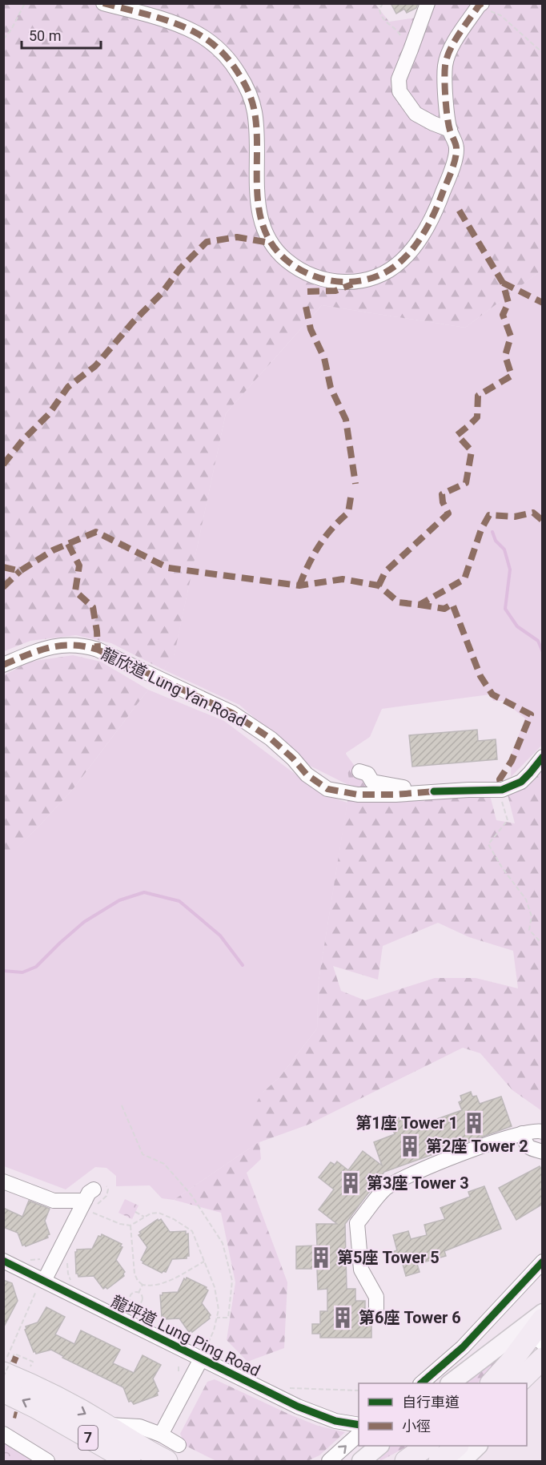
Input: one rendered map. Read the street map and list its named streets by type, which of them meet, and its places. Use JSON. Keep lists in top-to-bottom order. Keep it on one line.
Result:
{"streets":{"highway":["7"],"street":["龍欣道 Lung Yan Road","龍坪道 Lung Ping Road"]},"places":{"building":["第1座 Tower 1","第2座 Tower 2","第3座 Tower 3","第5座 Tower 5","第6座 Tower 6"]},"legend":["自行車道","小徑"],"scale_bar":"50 m"}
